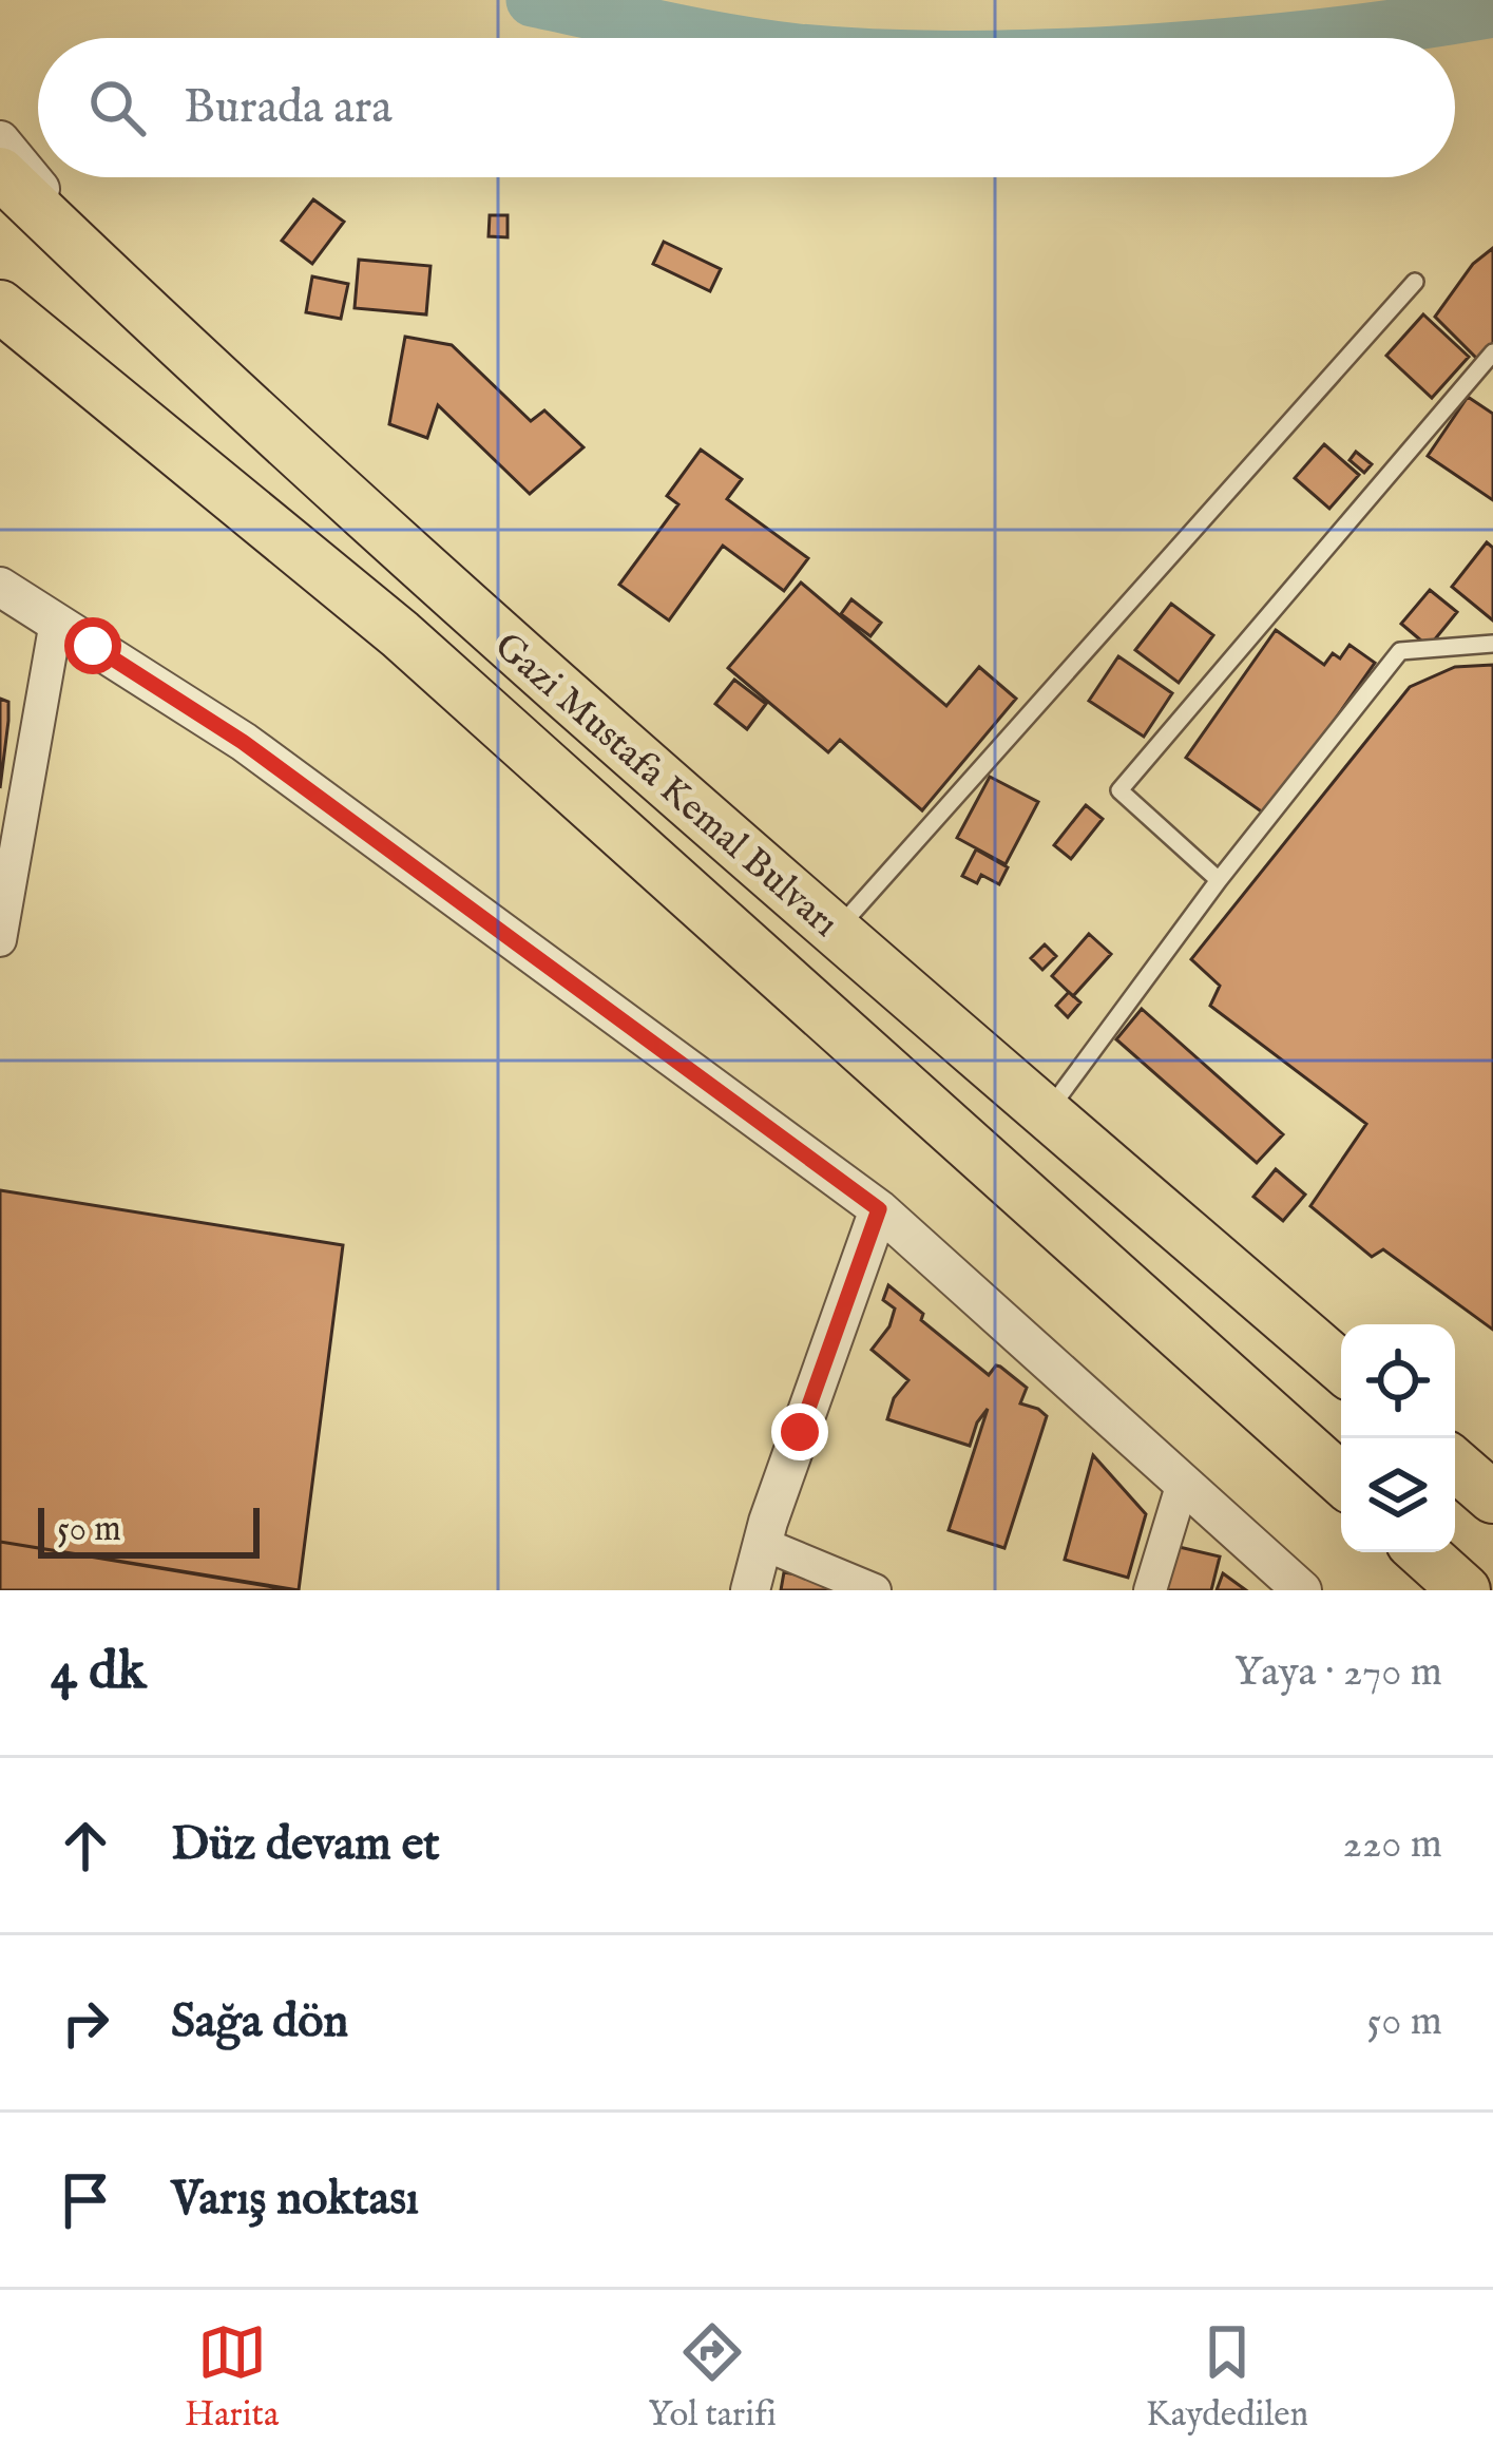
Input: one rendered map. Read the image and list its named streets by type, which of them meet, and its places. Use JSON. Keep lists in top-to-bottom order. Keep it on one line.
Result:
{"streets":{"highway":["Gazi Mustafa Kemal Bulvarı"]},"scale_bar":"50 m","page":{"search":"Burada ara","scale":"50 m","heading":["4 dk","Yaya · 270 m"],"list":[["Düz devam et","220 m"],["Sağa dön","50 m"],"Varış noktası"],"nav":["Harita","Yol tarifi","Kaydedilen"]}}
